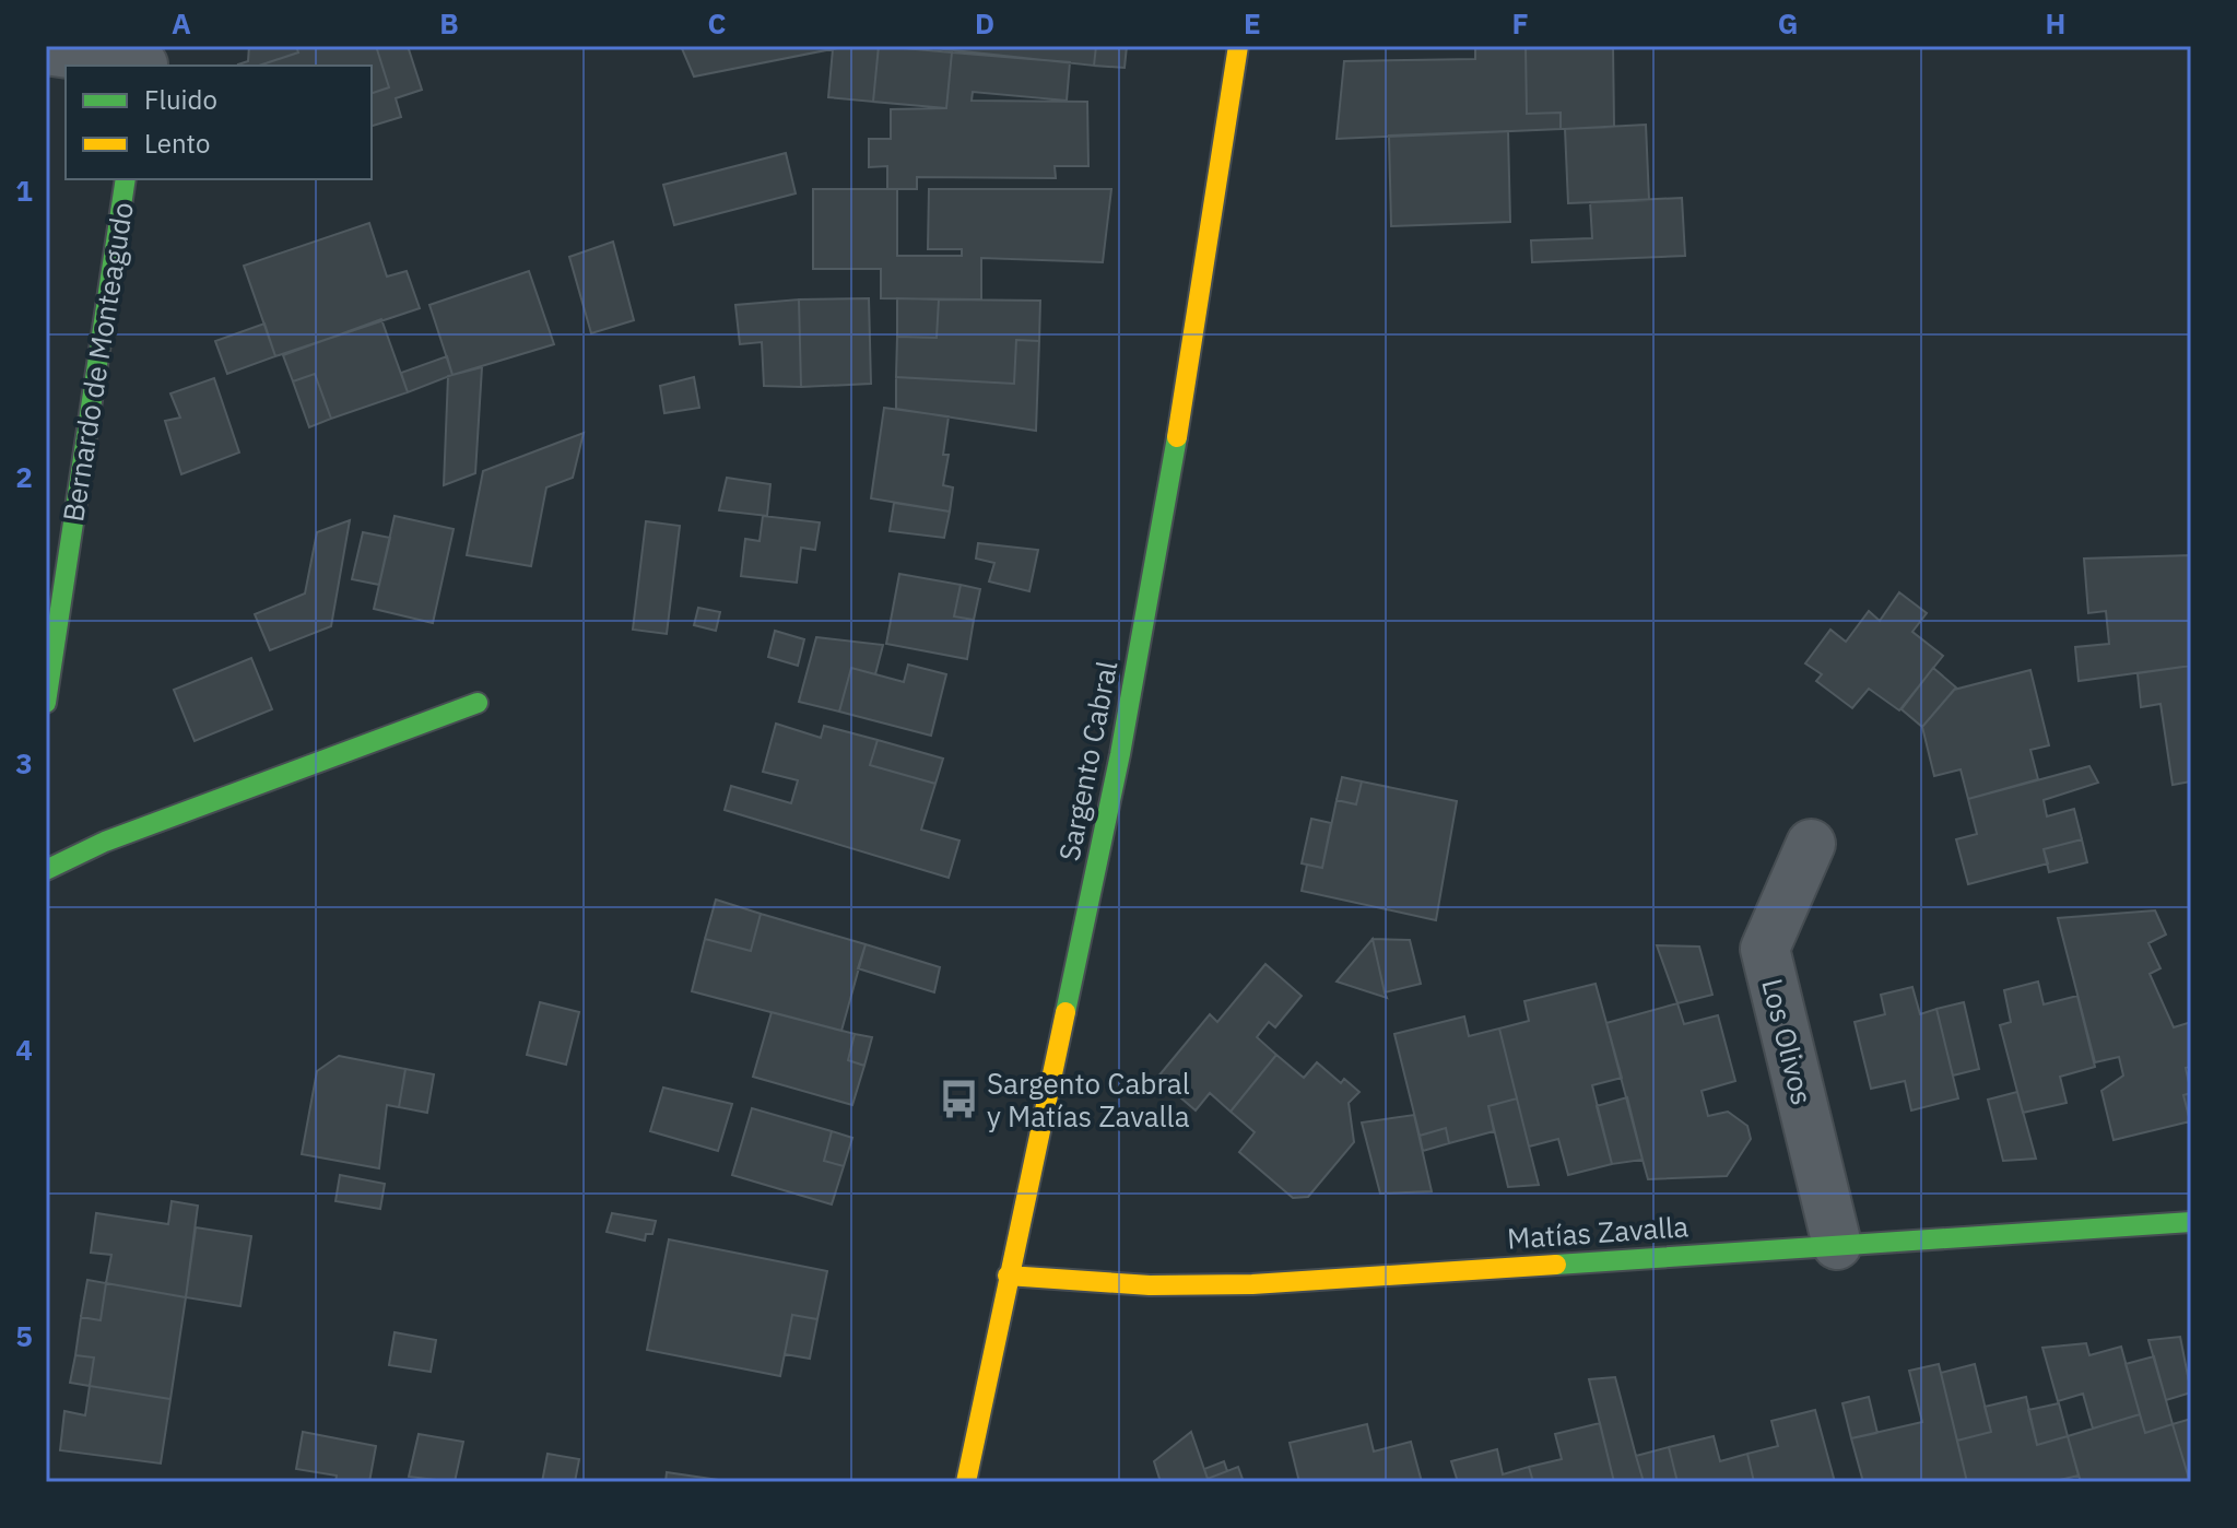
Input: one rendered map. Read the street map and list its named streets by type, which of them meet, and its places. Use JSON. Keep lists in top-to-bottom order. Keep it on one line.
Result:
{"streets":{"street":["Bernardo de Monteagudo","Sargento Cabral","Los Olivos","Matías Zavalla"]},"crossings":[["Sargento Cabral","Matías Zavalla"],["Los Olivos","Matías Zavalla"]],"places":{"bus stop":["Sargento Cabral y Matías Zavalla"]},"legend":["Fluido","Lento"],"grid":{"columns":["A","B","C","D","E","F","G","H"],"rows":["1","2","3","4","5"]}}
